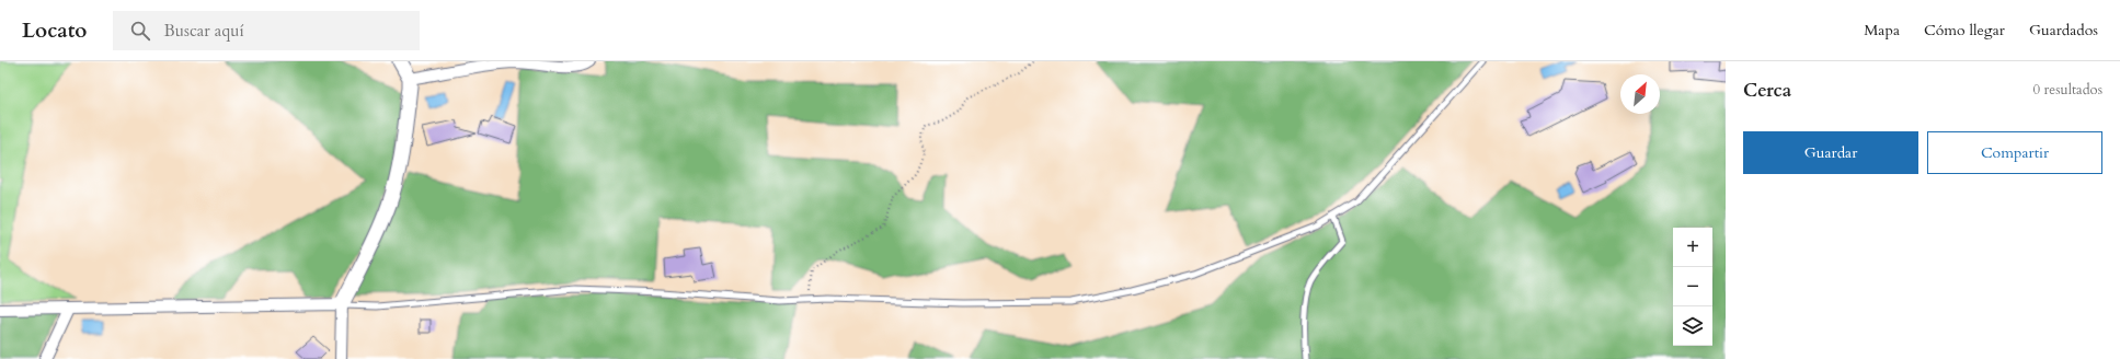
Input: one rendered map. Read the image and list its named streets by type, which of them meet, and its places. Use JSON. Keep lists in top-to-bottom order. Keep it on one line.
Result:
{"north":"top right","page":{"header":"Locato","search":"Buscar aquí","nav":["Mapa","Cómo llegar","Guardados"],"heading":["Cerca","0 resultados"],"buttons":["Guardar","Compartir"],"map_buttons":["+","−"]}}
